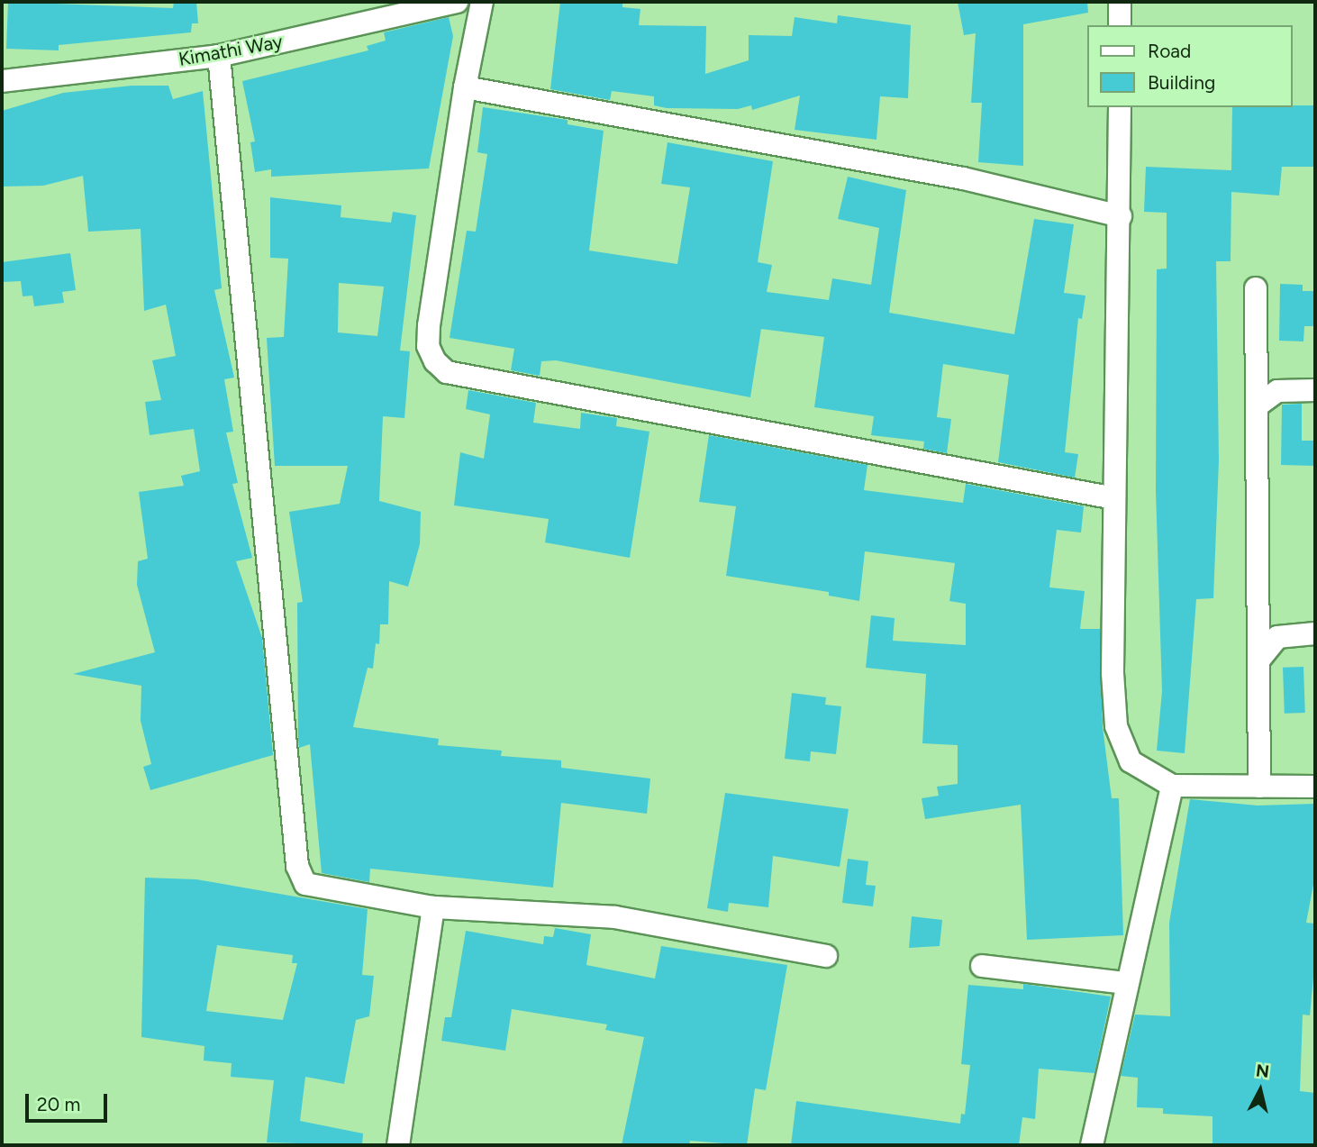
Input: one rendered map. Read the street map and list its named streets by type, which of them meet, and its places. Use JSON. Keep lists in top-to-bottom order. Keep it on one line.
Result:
{"streets":{"street":["Kimathi Way"]},"legend":["Road","Building"],"scale_bar":"20 m","north":"top"}
